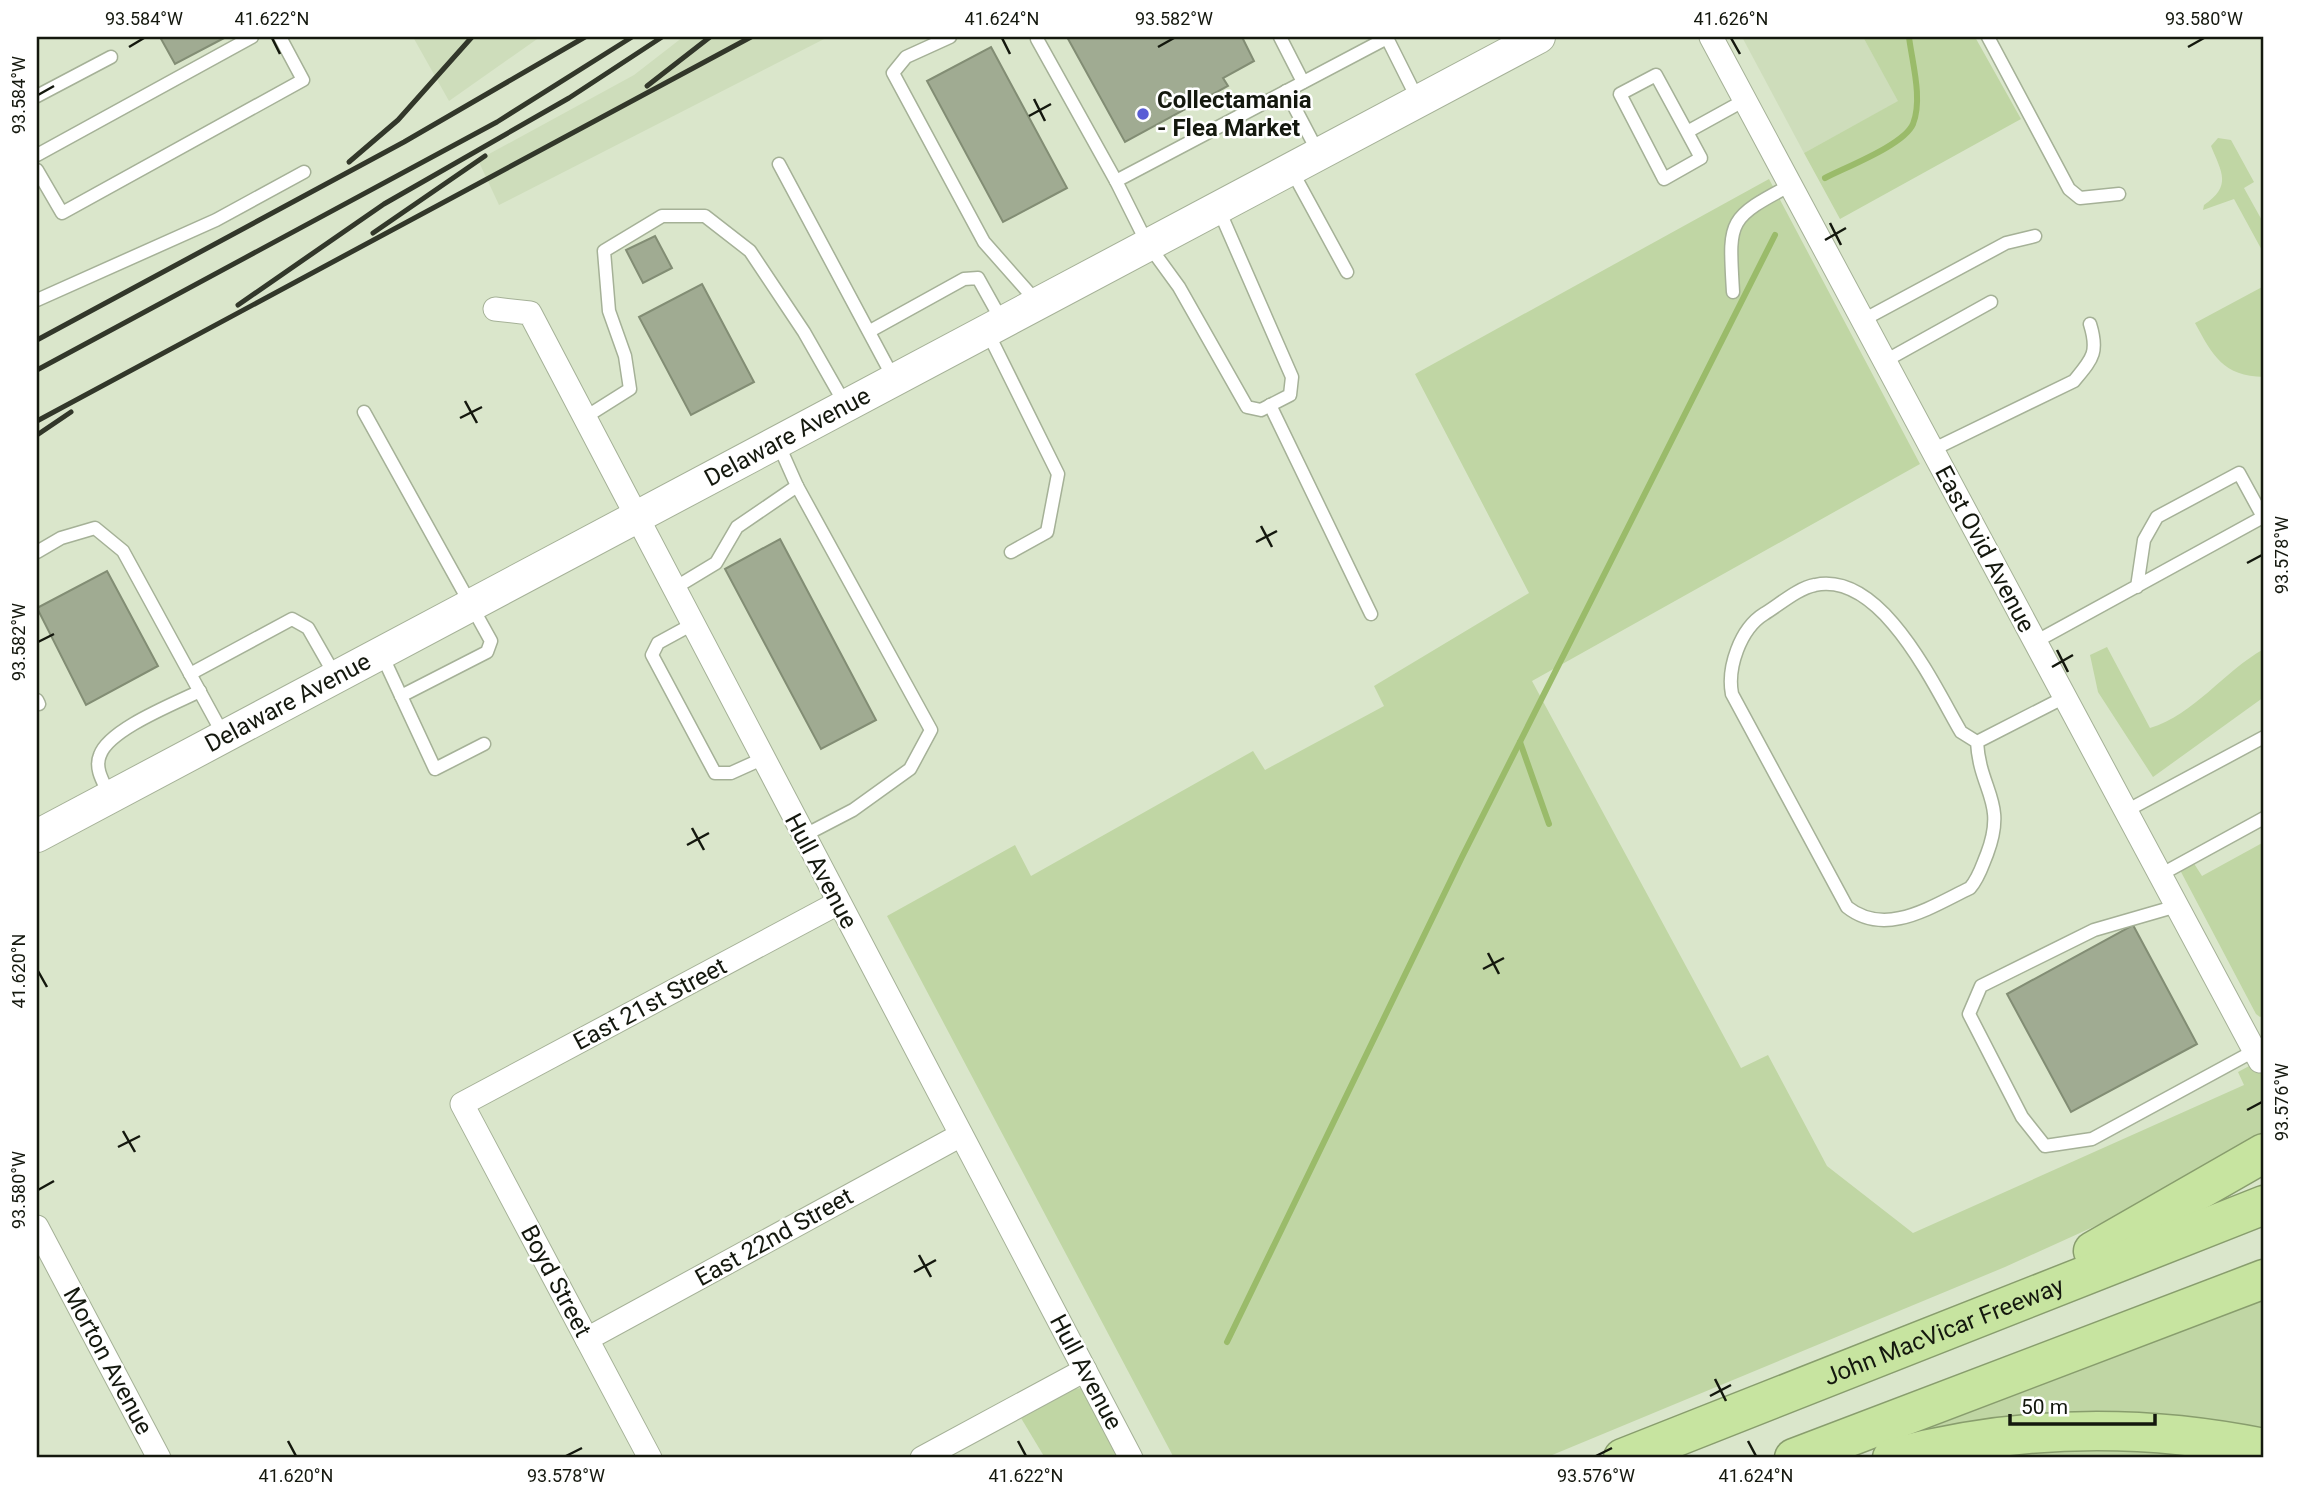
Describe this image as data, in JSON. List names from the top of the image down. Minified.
{"streets":{"highway":["John MacVicar Freeway"],"main road":["Delaware Avenue"],"street":["East Ovid Avenue","Hull Avenue","East 21st Street","East 22nd Street","Boyd Street","Morton Avenue"]},"crossings":[["Delaware Avenue","Hull Avenue"],["Hull Avenue","East 21st Street"],["Hull Avenue","East 22nd Street"],["East 21st Street","Boyd Street"],["East 22nd Street","Boyd Street"]],"places":["Collectamania - Flea Market"],"scale_bar":"50 m","coordinates":["93.584°W","41.622°N","41.624°N","93.582°W","41.626°N","93.580°W","93.578°W","41.620°N","93.576°W"]}
